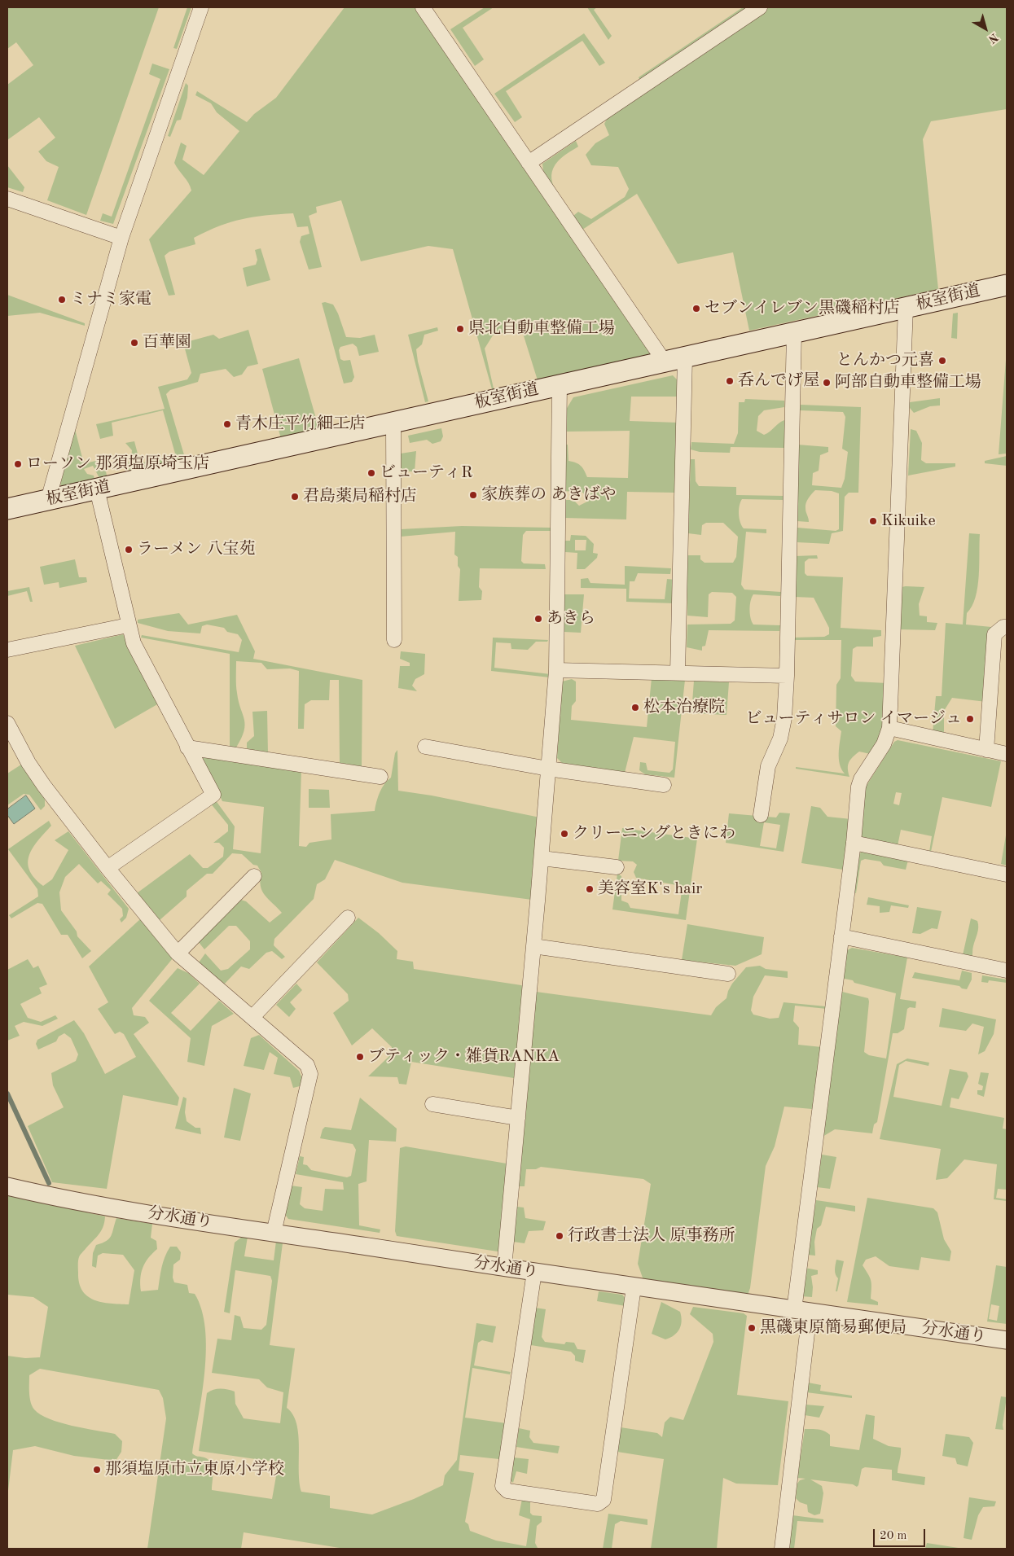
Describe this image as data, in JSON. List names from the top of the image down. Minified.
{"streets":{"main road":["板室街道"],"street":["分水通り"]},"places":["ミナミ家電","セブンイレブン黒磯稲村店","県北自動車整備工場","百華園","とんかつ元喜","呑んでげ屋","阿部自動車整備工場","青木庄平竹細工店","ローソン 那須塩原埼玉店","ビューティR","家族葬の あきばや","君島薬局稲村店","Kikuike","ラーメン 八宝苑","あきら","松本治療院","ビューティサロン イマージュ","クリーニングときにわ","美容室K's hair","ブティック・雑貨RANKA","行政書士法人 原事務所","黒磯東原簡易郵便局","那須塩原市立東原小学校"],"scale_bar":"20 m","north":"bottom right"}
